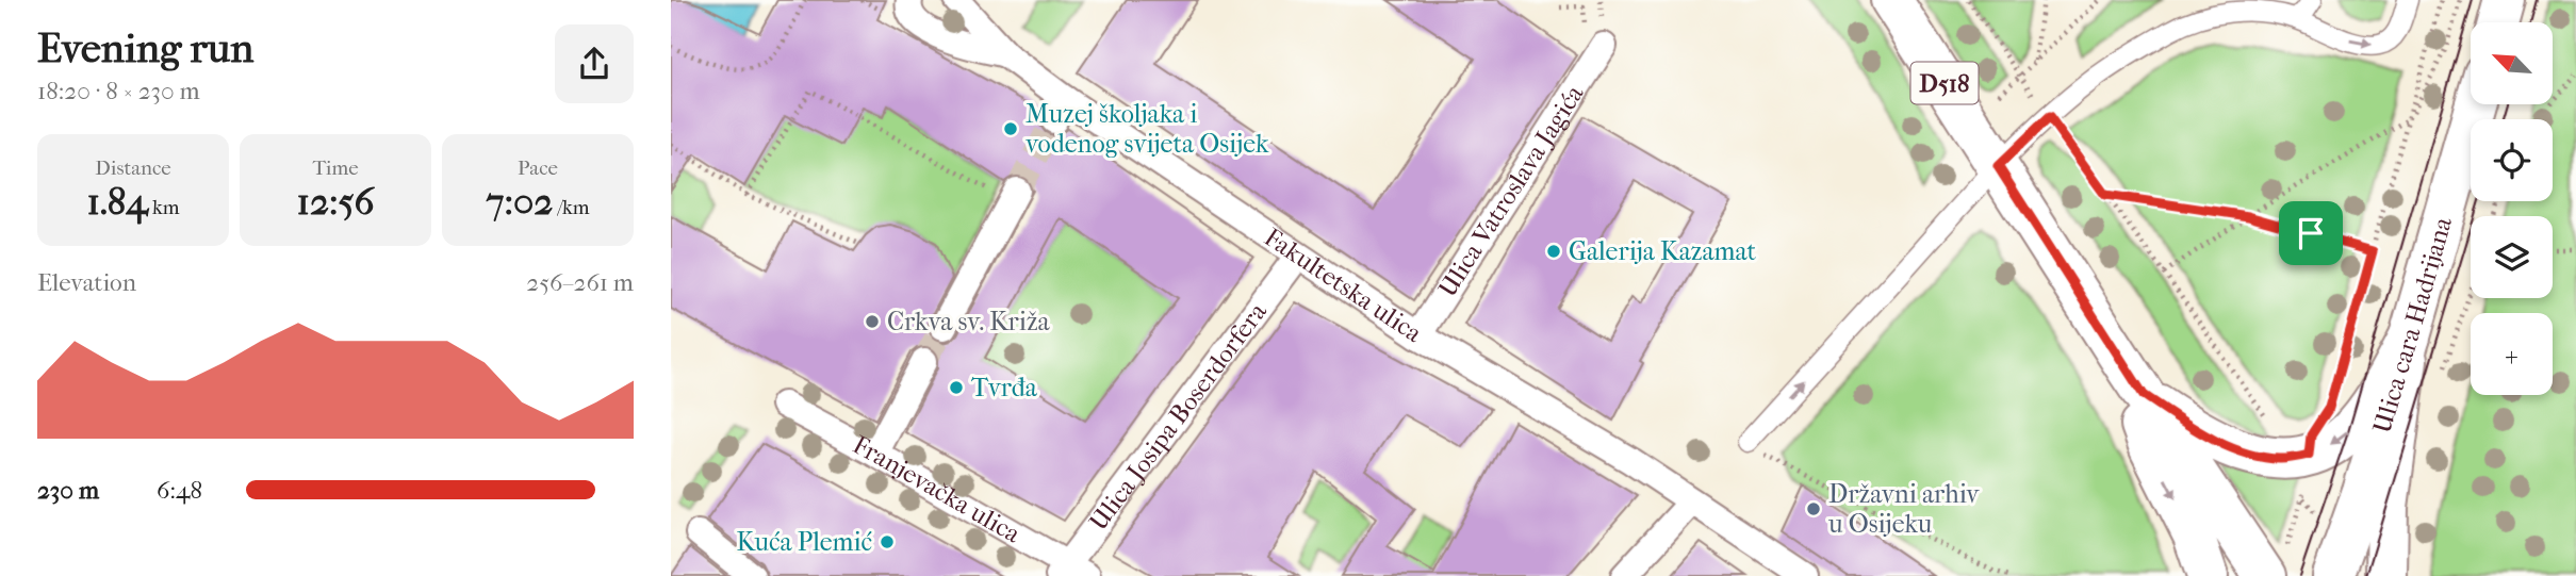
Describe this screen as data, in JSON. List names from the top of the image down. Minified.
{"streets":{"main road":["D518","Ulica cara Hadrijana"],"street":["Ulica Vatroslava Jagića","Fakultetska ulica","Ulica Josipa Boserdorfera","Franjevačka ulica"]},"crossings":[["Ulica Vatroslava Jagića","Fakultetska ulica"],["Fakultetska ulica","Ulica Josipa Boserdorfera"],["Ulica Josipa Boserdorfera","Franjevačka ulica"]],"places":["Muzej školjaka i vodenog svijeta Osijek","Galerija Kazamat","Crkva sv. Križa","Tvrđa","Državni arhiv u Osijeku","Kuća Plemić"],"north":"top left","page":{"heading":["Evening run","18:20 · 8 × 230 m"],"map_buttons":"+","stats":[["Distance","1.84 km"],["Time","12:56"],["Pace","7:02 /km"]],"chart":["Elevation","256–261 m"],"list":[{"name":"230 m","note":"6:48"}]}}
